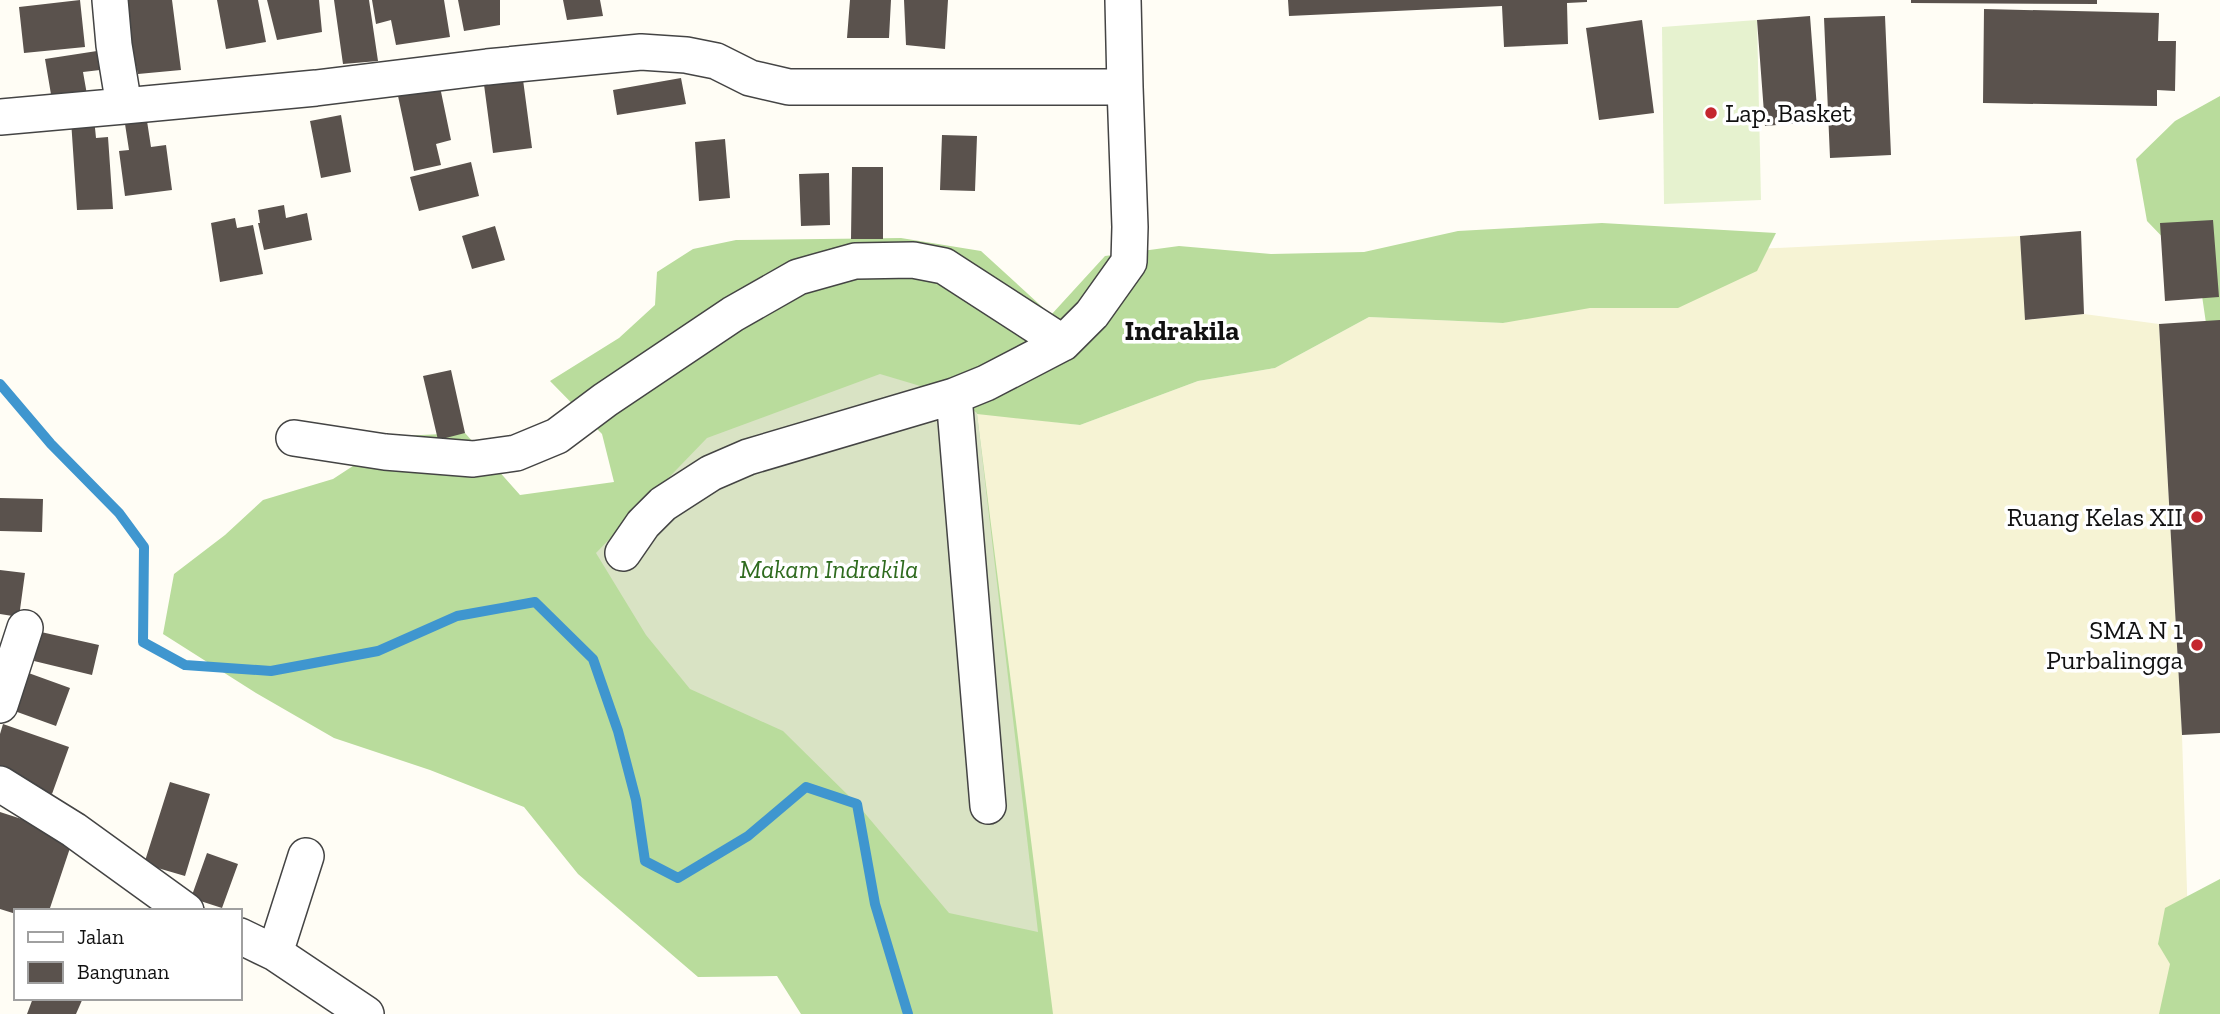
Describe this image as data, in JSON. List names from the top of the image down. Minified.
{"districts":["Indrakila"],"parks":["Makam Indrakila"],"places":["Lap. Basket","Ruang Kelas XII","SMA N 1 Purbalingga"],"legend":["Jalan","Bangunan"]}
